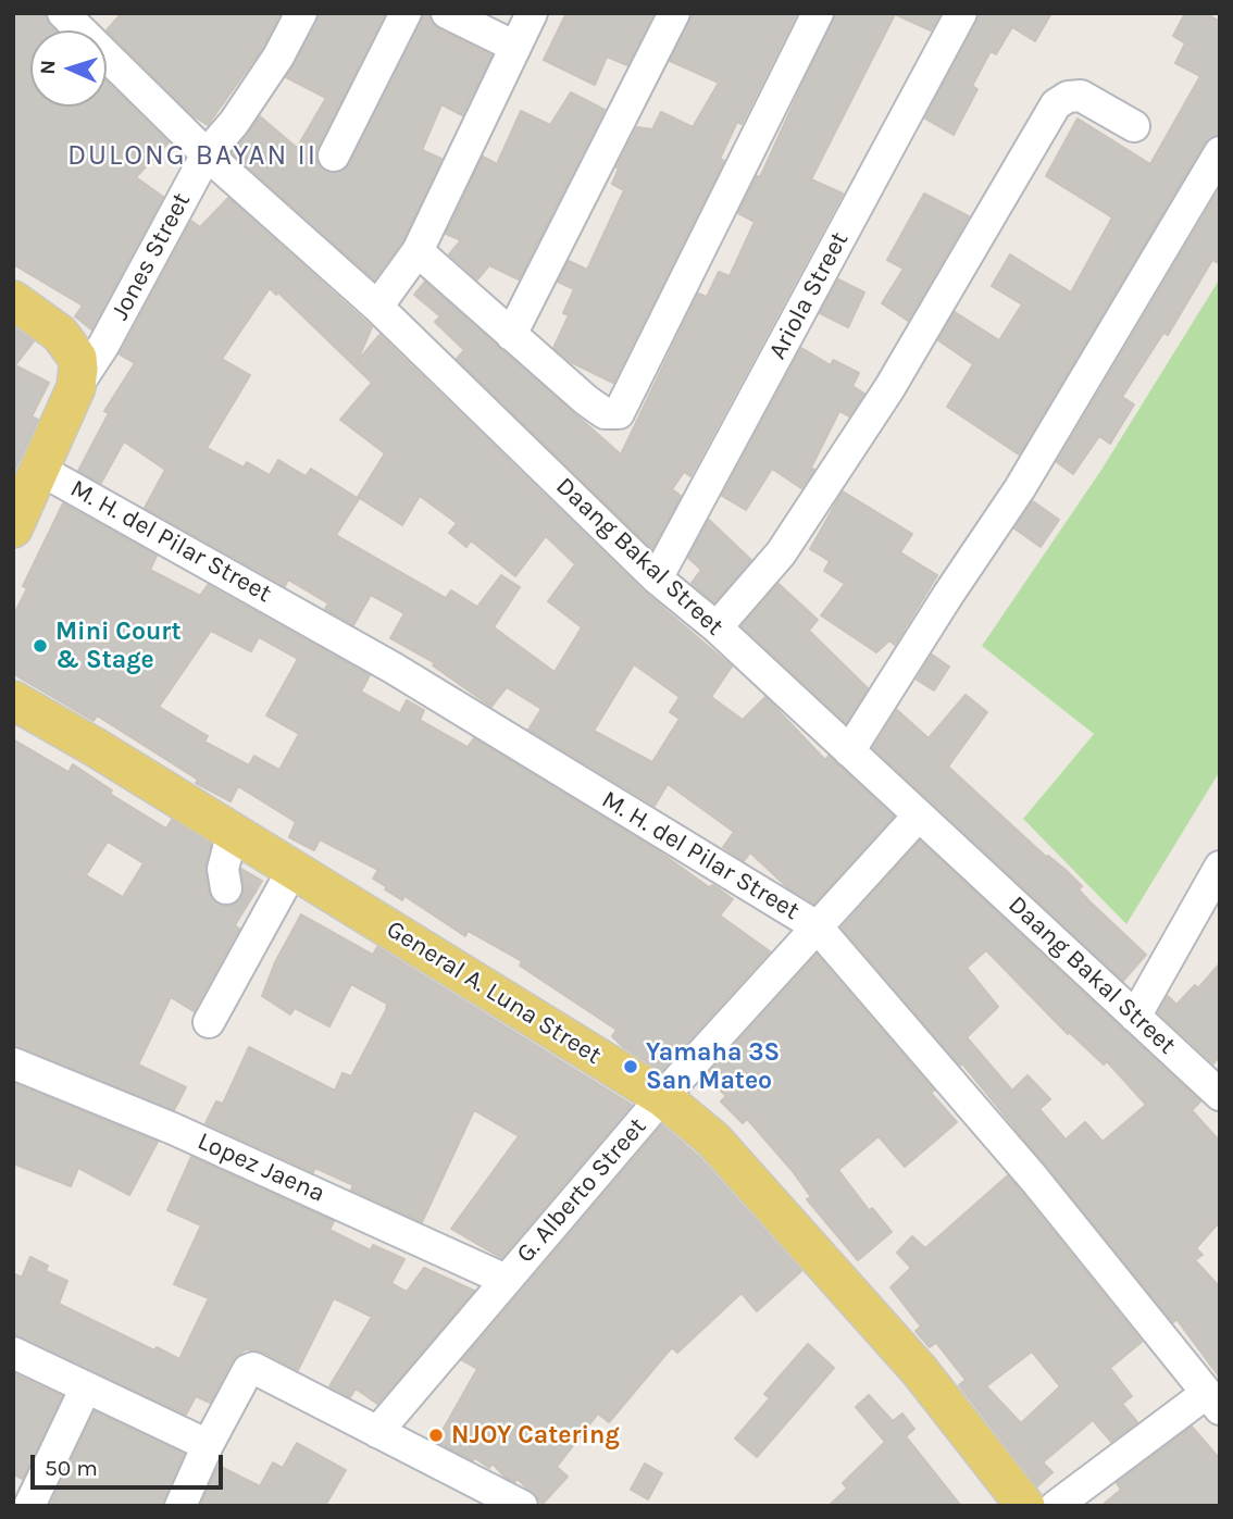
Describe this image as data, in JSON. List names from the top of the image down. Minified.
{"streets":{"main road":["General A. Luna Street"],"street":["Jones Street","Ariola Street","M. H. del Pilar Street","Daang Bakal Street","Lopez Jaena","G. Alberto Street"]},"crossings":[["Jones Street","Daang Bakal Street"],["Ariola Street","Daang Bakal Street"],["M. H. del Pilar Street","G. Alberto Street"],["Daang Bakal Street","G. Alberto Street"],["General A. Luna Street","G. Alberto Street"],["Lopez Jaena","G. Alberto Street"]],"districts":["DULONG BAYAN II"],"places":["Mini Court & Stage","Yamaha 3S San Mateo","NJOY Catering"],"scale_bar":"50 m","north":"left"}
